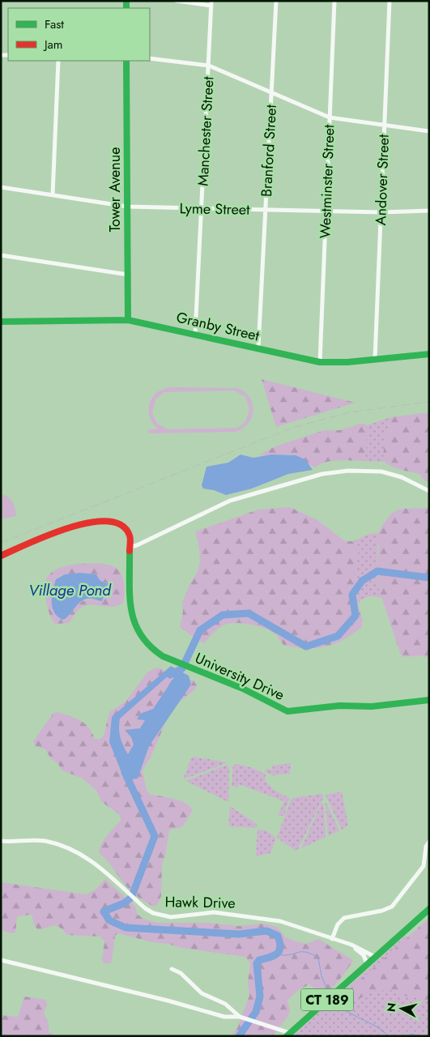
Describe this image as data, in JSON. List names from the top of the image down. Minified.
{"streets":{"main road":["Tower Avenue","Granby Street","University Drive","CT 189"],"street":["Manchester Street","Branford Street","Andover Street","Westminster Street","Lyme Street","Hawk Drive"]},"crossings":[["Manchester Street","Lyme Street"],["Manchester Street","Granby Street"],["Branford Street","Lyme Street"],["Branford Street","Granby Street"],["Andover Street","Lyme Street"],["Andover Street","Granby Street"],["Westminster Street","Lyme Street"],["Westminster Street","Granby Street"],["Tower Avenue","Lyme Street"],["Tower Avenue","Granby Street"],["Hawk Drive","CT 189"]],"water":["Village Pond"],"legend":["Fast","Jam"],"north":"left"}
